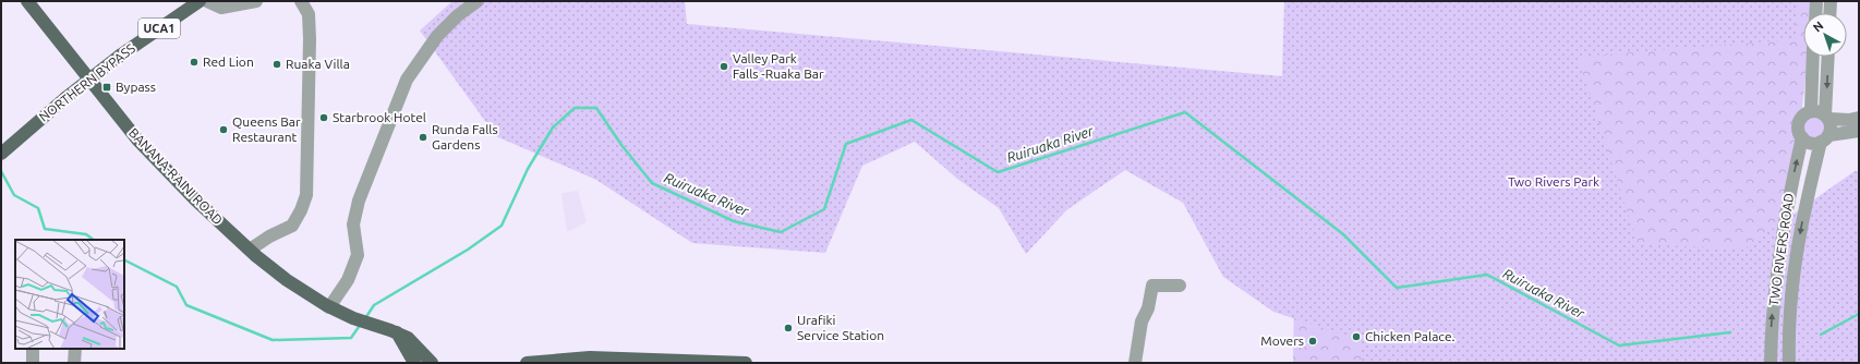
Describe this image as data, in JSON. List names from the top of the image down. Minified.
{"streets":{"main road":["UCA1","NORTHERN BYPASS","BANANA-RAINI ROAD"],"street":["TWO RIVERS ROAD"]},"water":["Ruiruaka River"],"parks":["Two Rivers Park"],"places":{"other":["Red Lion","Ruaka Villa","Valley Park Falls -Ruaka Bar","Starbrook Hotel","Queens Bar Restaurant","Runda Falls Gardens","Urafiki Service Station","Chicken Palace.","Movers"],"transit":["Bypass"]},"north":"top left"}
